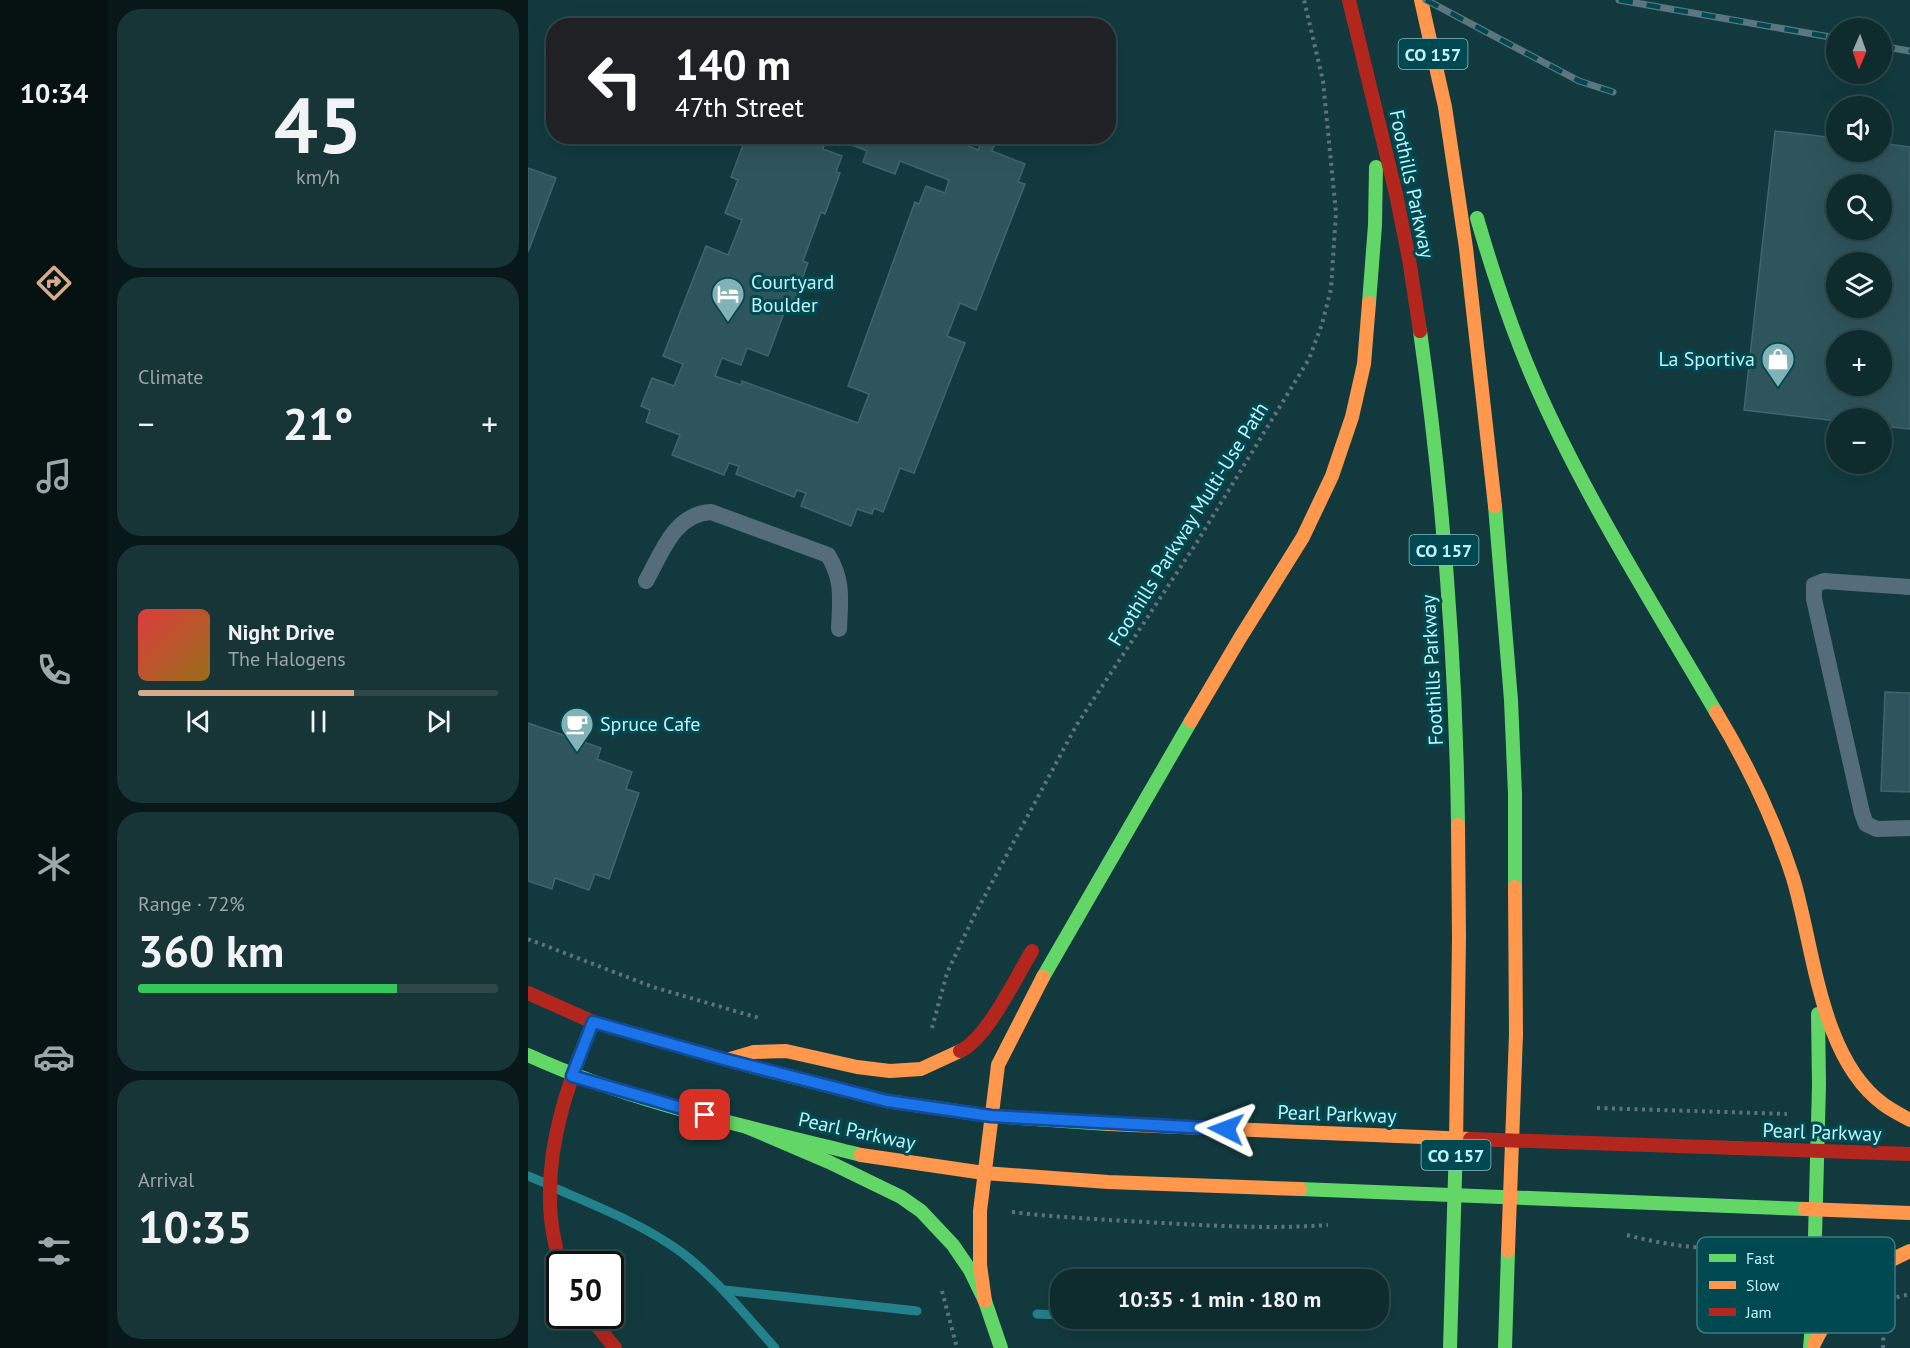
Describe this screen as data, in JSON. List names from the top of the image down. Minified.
{"streets":{"main road":["CO 157","Foothills Parkway","Pearl Parkway"],"path":["Foothills Parkway Multi-Use Path"]},"places":{"hotel":["Courtyard Boulder"],"shop":["La Sportiva"],"cafe":["Spruce Cafe"]},"legend":["Fast","Slow","Jam"],"north":"bottom","page":{"tabs":"10:34","tile":[["45","km/h"],"Climate",["Range · 72%","360 km"],["Arrival","10:35"]],"map_buttons":["+","−"],"turn":["140 m","47th Street"],"heat":["−","21°","+"],"song":["Night Drive","The Halogens"],"limit":"50","trip":"10:35 · 1 min · 180 m"}}
